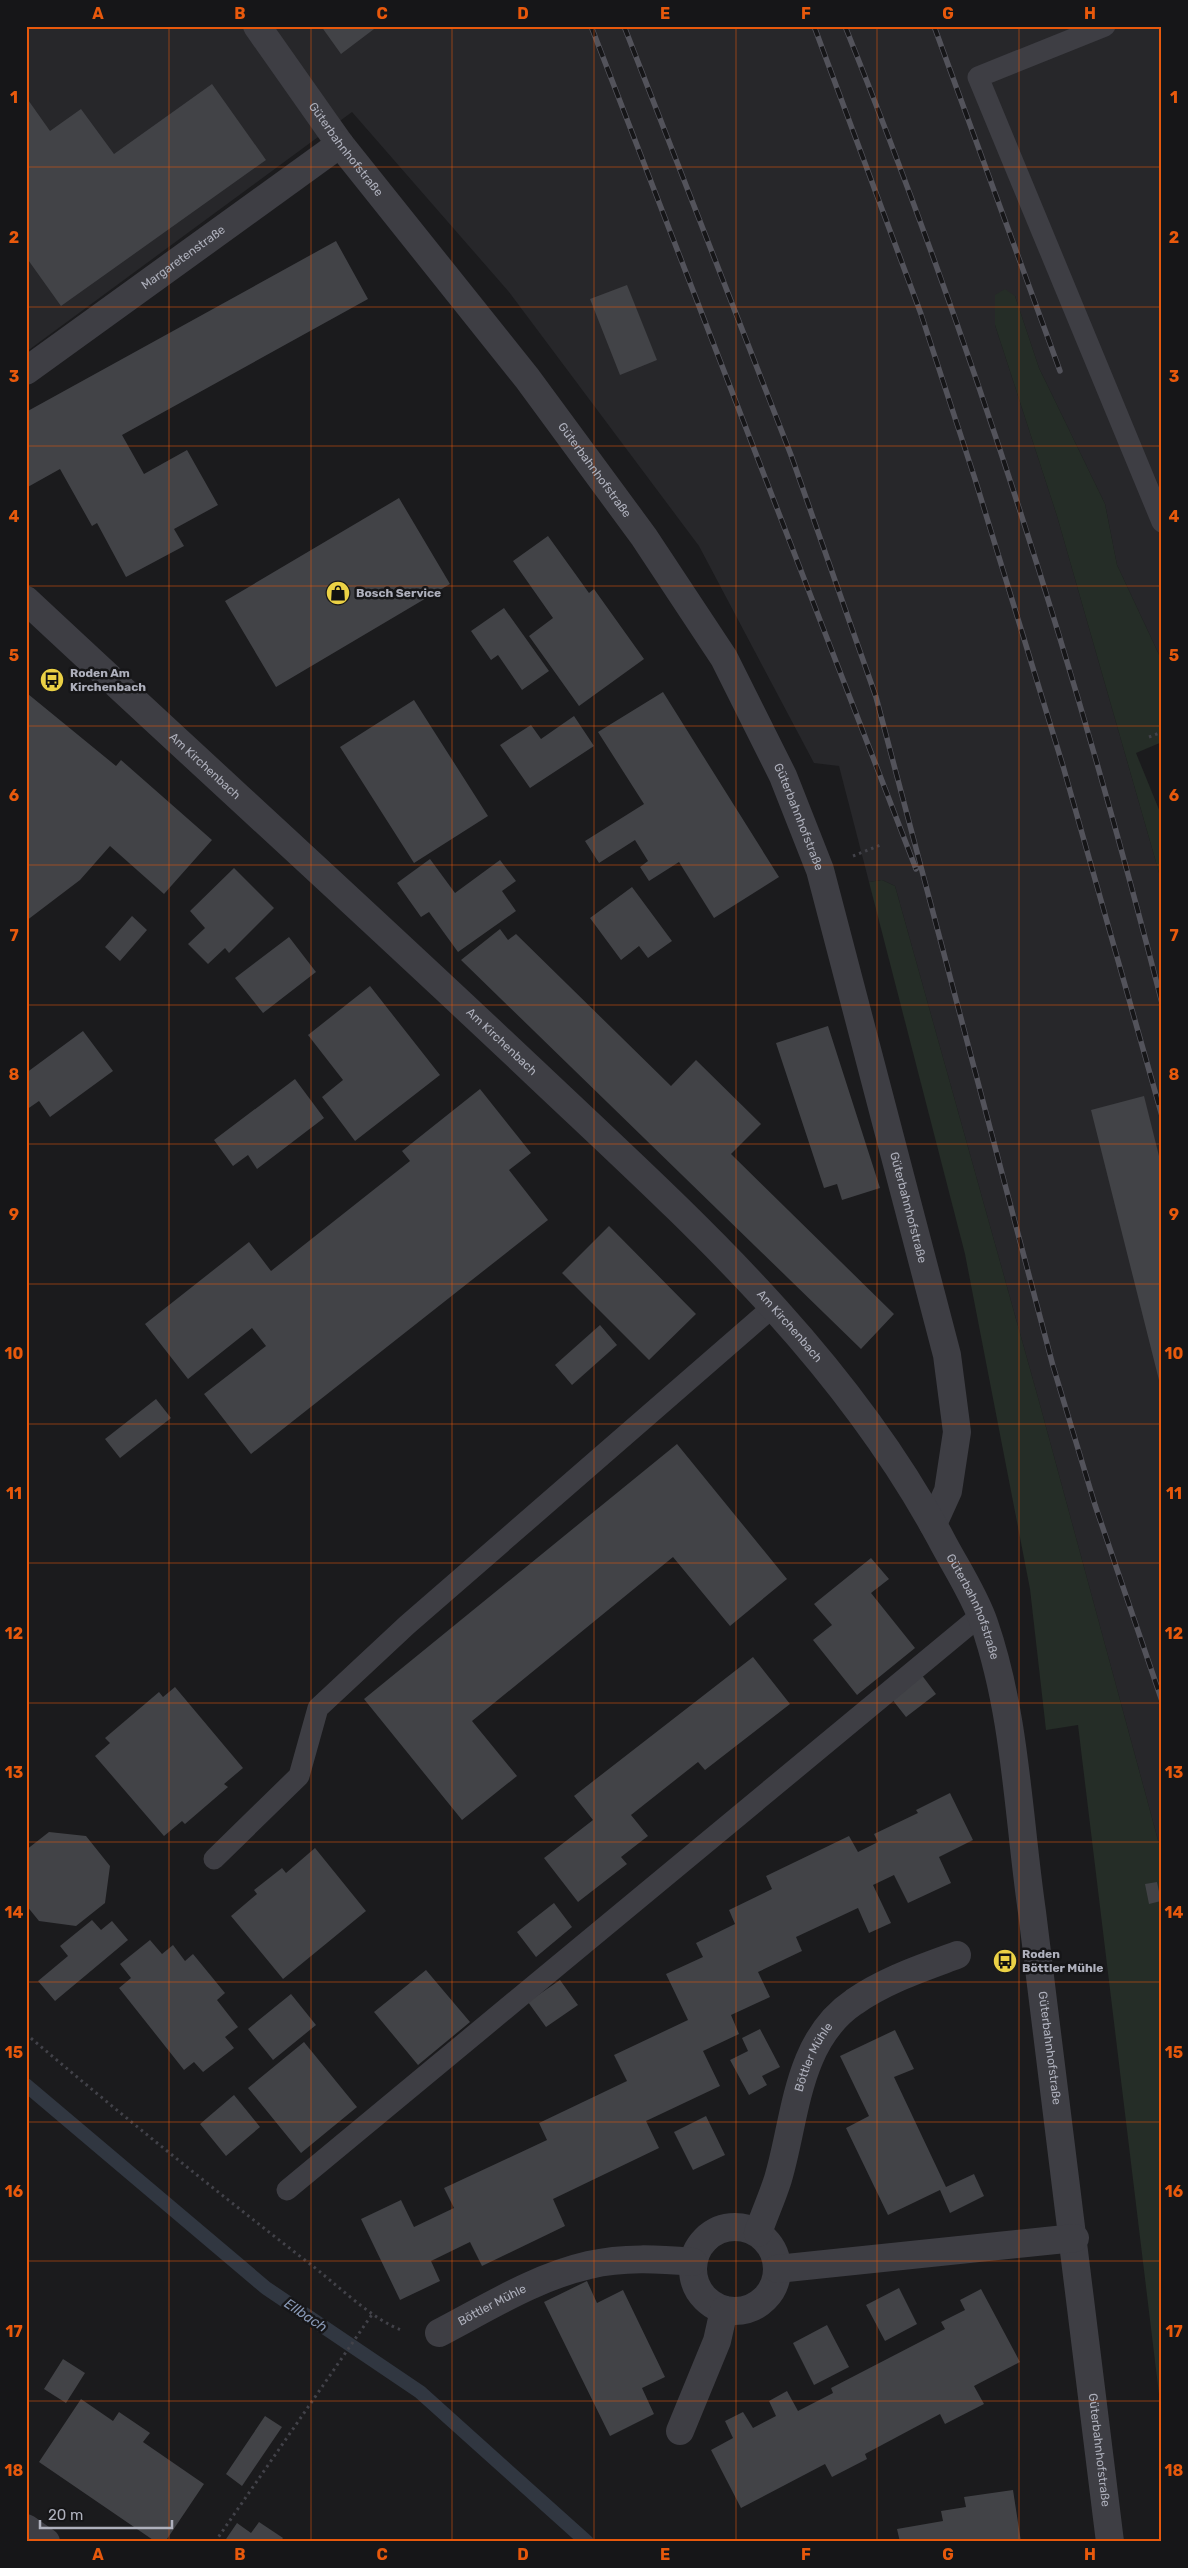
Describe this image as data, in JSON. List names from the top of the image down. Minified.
{"streets":{"street":["Güterbahnhofstraße","Margaretenstraße","Am Kirchenbach","Böttler Mühle"]},"crossings":[["Güterbahnhofstraße","Margaretenstraße"],["Güterbahnhofstraße","Am Kirchenbach"]],"water":["Ellbach"],"places":{"shop":["Bosch Service"],"bus stop":["Roden Am Kirchenbach","Roden Böttler Mühle"]},"scale_bar":"20 m","grid":{"columns":["A","B","C","D","E","F","G","H"],"rows":["1","2","3","4","5","6","7","8","9","10","11","12","13","14","15","16","17","18"]}}
